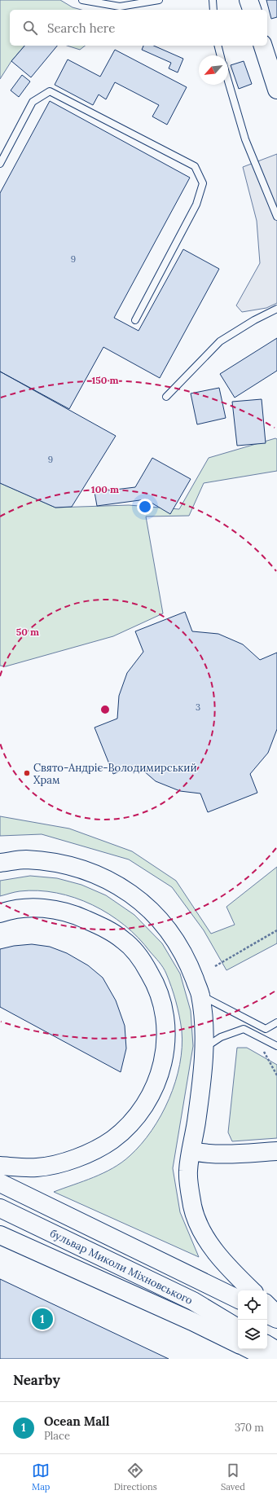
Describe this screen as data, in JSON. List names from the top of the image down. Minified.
{"streets":{"main road":["бульвар Миколи Міхновського"]},"places":["Свято-Андріє-Володимирський Храм"],"house_numbers":["9","9","3"],"north":"bottom left","page":{"search":"Search here","pins":"1","heading":"Nearby","list":[{"mark":"1","name":"Ocean Mall","note":"Place","value":"370 m"}],"nav":["Map","Directions","Saved"]},"rings":["150 m","100 m","50 m"]}
